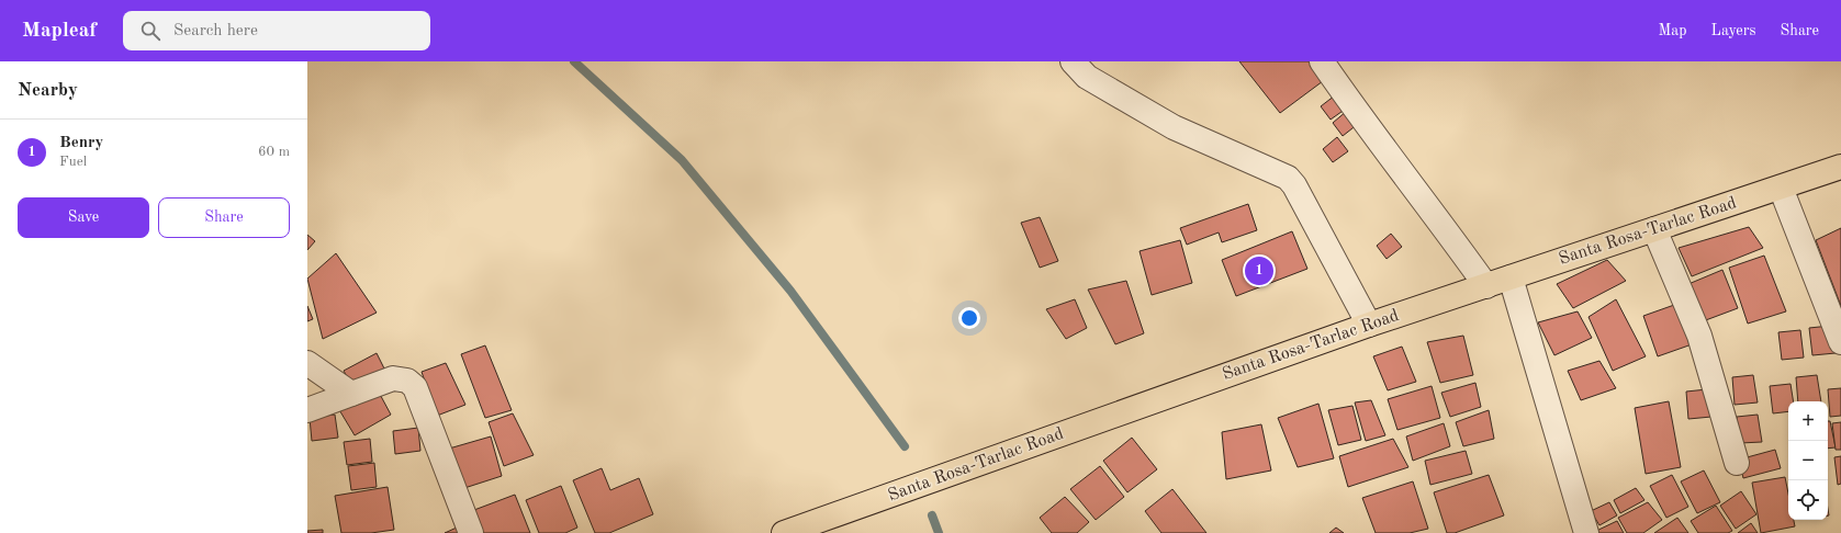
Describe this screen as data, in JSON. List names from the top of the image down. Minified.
{"streets":{"highway":["Santa Rosa-Tarlac Road"]},"page":{"header":"Mapleaf","search":"Search here","nav":["Map","Layers","Share"],"heading":"Nearby","list":[{"mark":"1","name":"Benry","note":"Fuel","value":"60 m"}],"buttons":["Save","Share"],"pins":"1","map_buttons":["+","−"]}}
